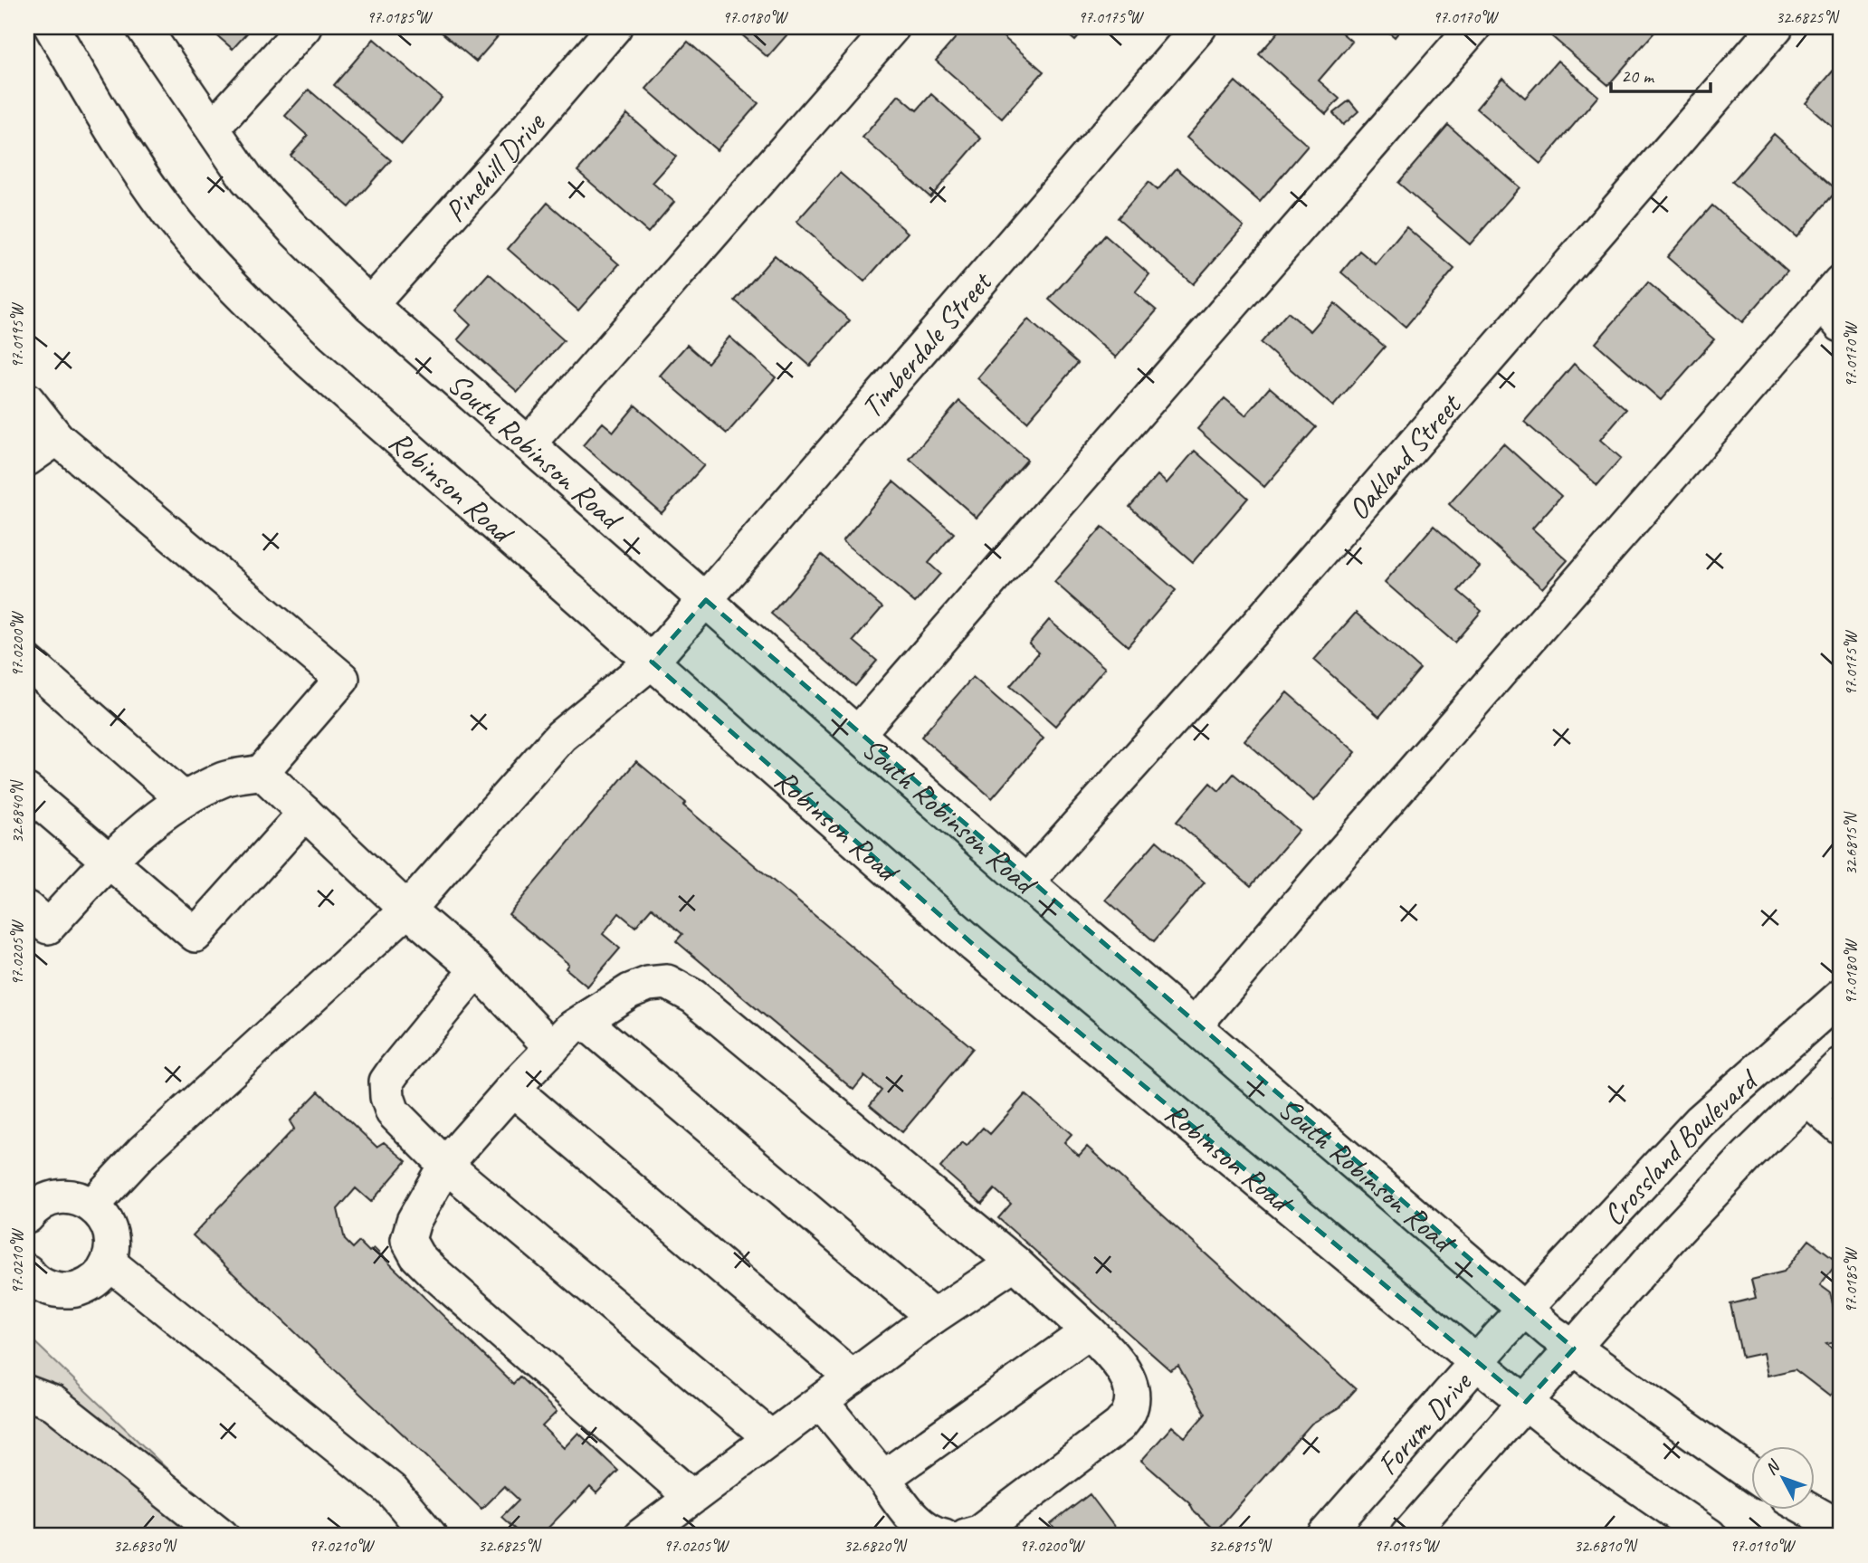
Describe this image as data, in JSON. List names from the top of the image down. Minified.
{"streets":{"street":["Pinehill Drive","Timberdale Street","South Robinson Road","Oakland Street","Robinson Road","Crossland Boulevard","Forum Drive"]},"crossings":[["Pinehill Drive","South Robinson Road"],["Timberdale Street","South Robinson Road"],["Timberdale Street","Robinson Road"],["South Robinson Road","Oakland Street"],["South Robinson Road","Crossland Boulevard"],["South Robinson Road","Forum Drive"],["Robinson Road","Forum Drive"],["Crossland Boulevard","Forum Drive"]],"scale_bar":"20 m","north":"top left","coordinates":["97.0185°W","97.0180°W","97.0175°W","97.0170°W","32.6825°N","97.0195°W","97.0200°W","32.6840°N","32.6815°N","97.0205°W","97.0210°W","32.6830°N","32.6820°N","32.6810°N","97.0190°W"]}
